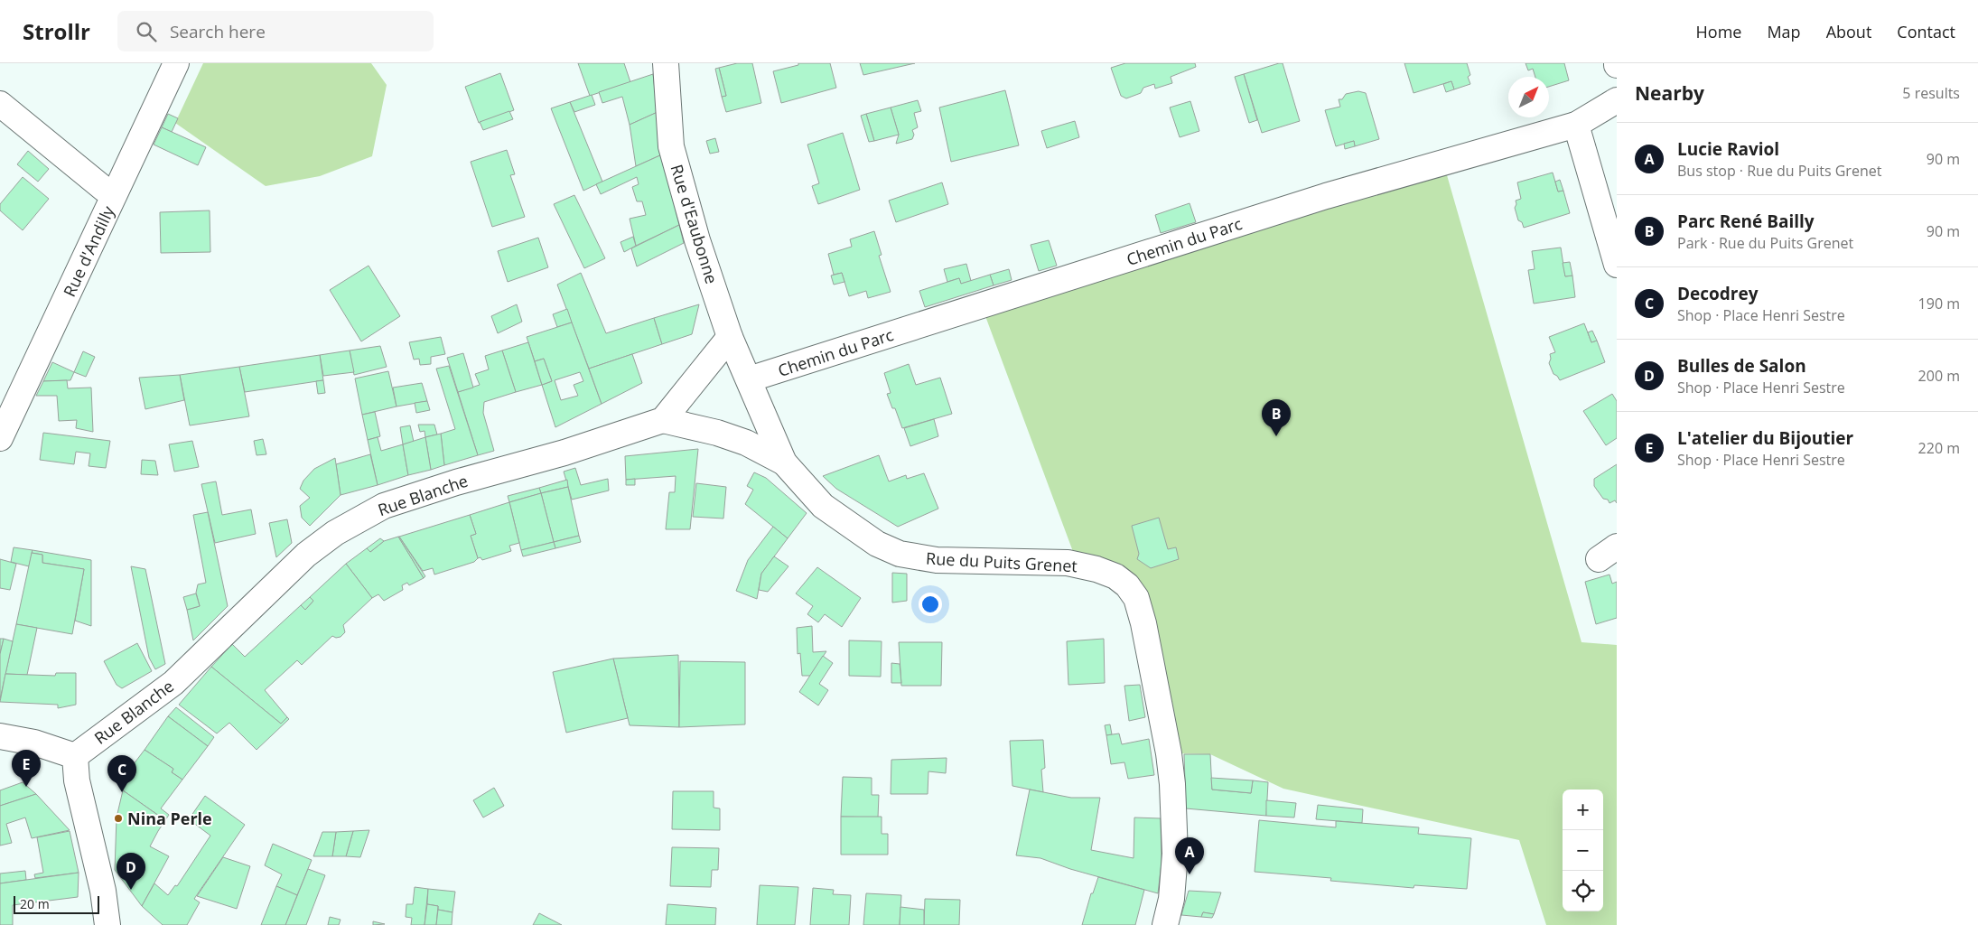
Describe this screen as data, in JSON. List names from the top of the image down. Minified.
{"streets":{"street":["Rue d'Eaubonne","Chemin du Parc","Rue d'Andilly","Rue Blanche","Rue du Puits Grenet"]},"crossings":[["Rue d'Eaubonne","Chemin du Parc"],["Rue d'Eaubonne","Rue du Puits Grenet"],["Chemin du Parc","Rue du Puits Grenet"]],"places":["Nina Perle"],"scale_bar":"20 m","north":"top right","page":{"header":"Strollr","search":"Search here","nav":["Home","Map","About","Contact"],"heading":["Nearby","5 results"],"list":[{"mark":"A","name":"Lucie Raviol","note":"Bus stop · Rue du Puits Grenet","value":"90 m"},{"mark":"B","name":"Parc René Bailly","note":"Park · Rue du Puits Grenet","value":"90 m"},{"mark":"C","name":"Decodrey","note":"Shop · Place Henri Sestre","value":"190 m"},{"mark":"D","name":"Bulles de Salon","note":"Shop · Place Henri Sestre","value":"200 m"},{"mark":"E","name":"L'atelier du Bijoutier","note":"Shop · Place Henri Sestre","value":"220 m"}],"pins":["B","E","C","A","D"],"map_buttons":["+","−"],"scale":"20 m"}}
